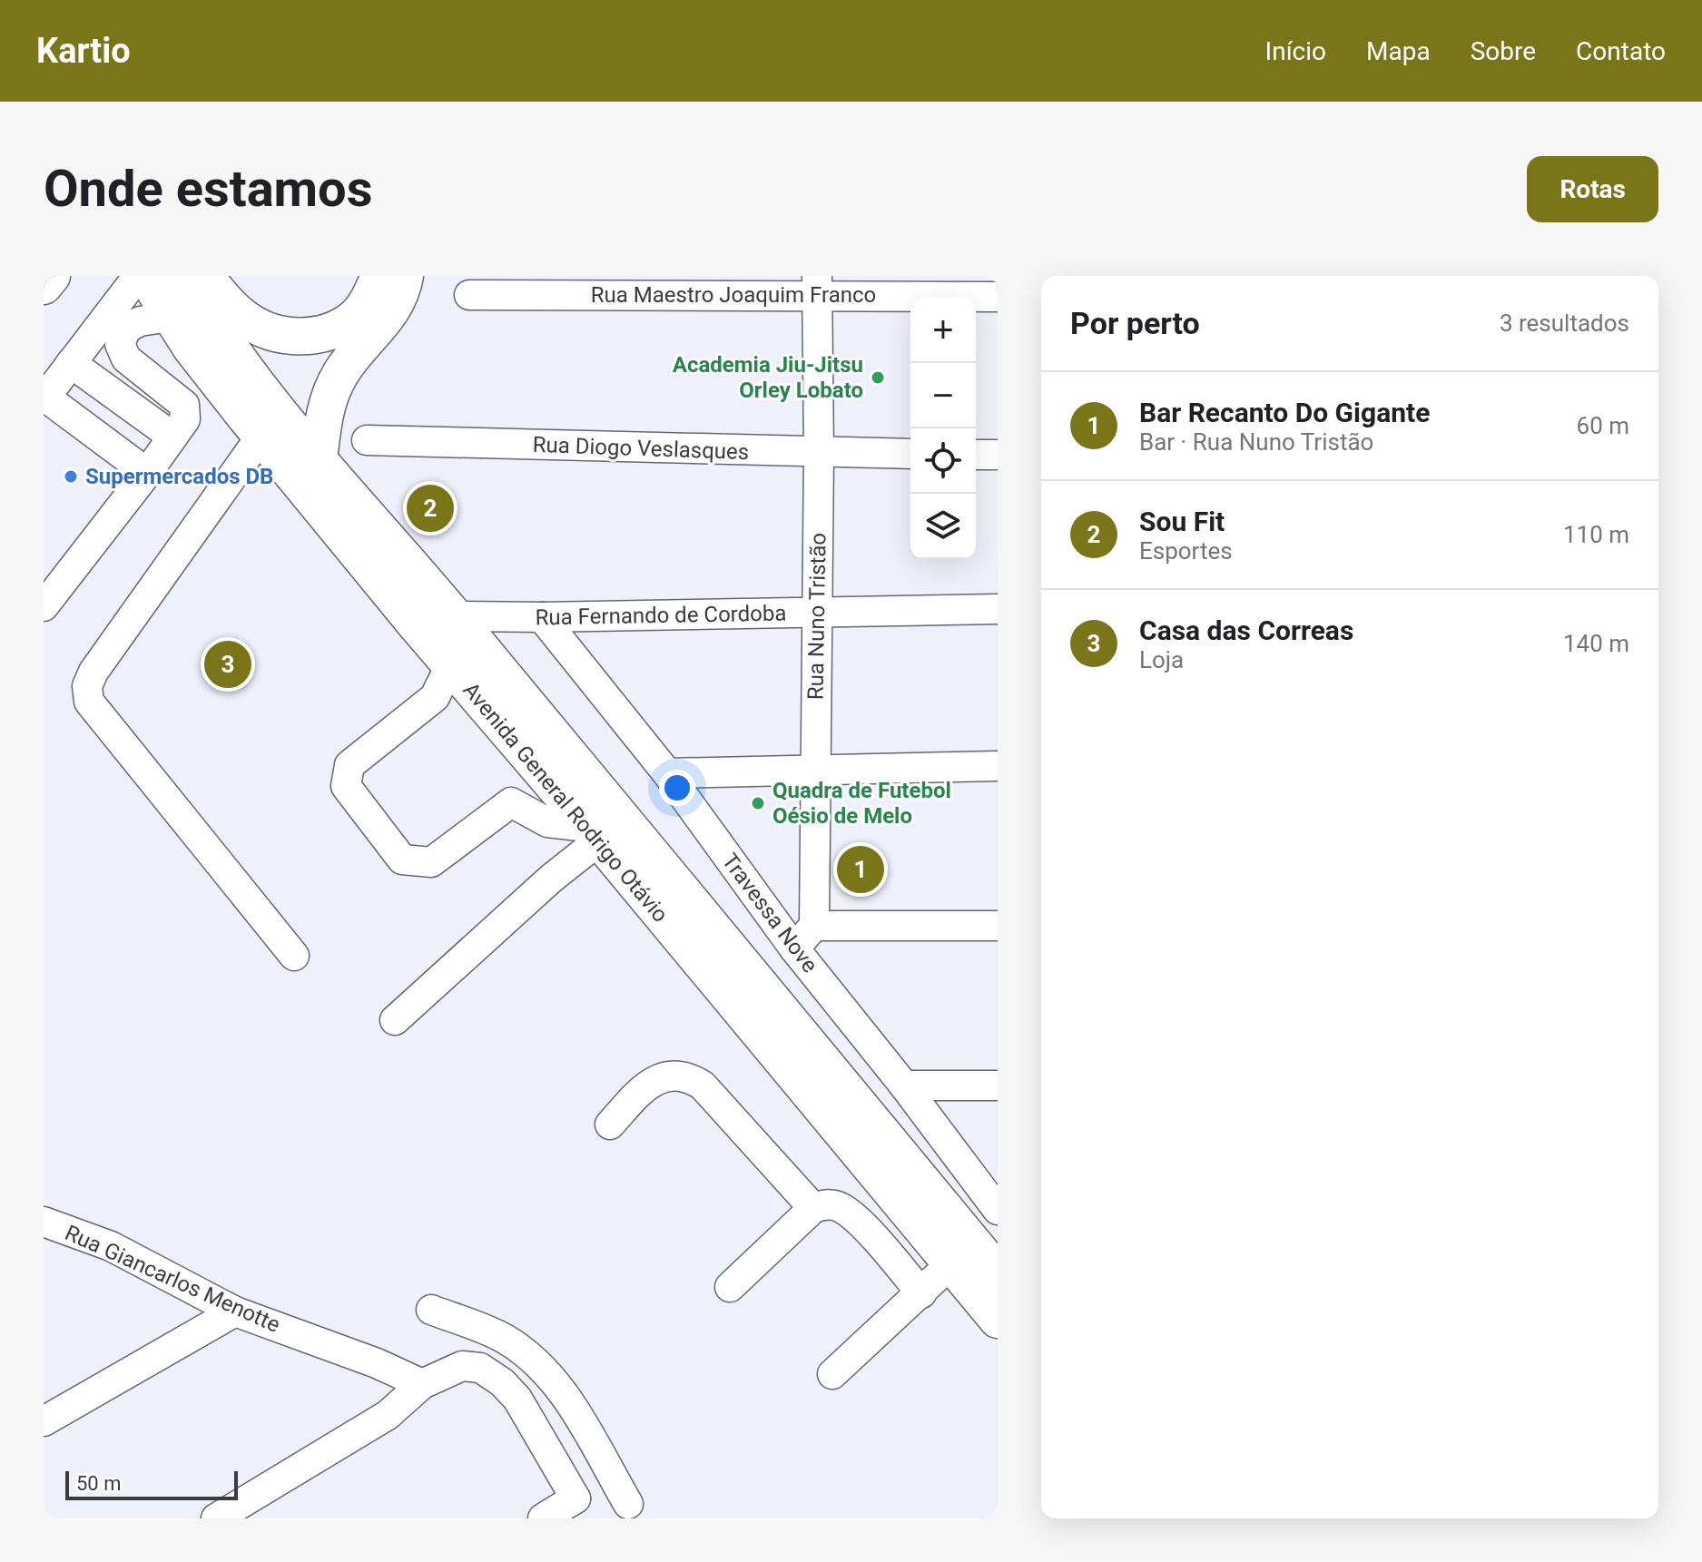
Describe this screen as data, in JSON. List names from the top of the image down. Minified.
{"streets":{"main road":["Avenida General Rodrigo Otávio"],"street":["Rua Maestro Joaquim Franco","Rua Diogo Veslasques","Rua Fernando de Cordoba","Rua Nuno Tristão","Travessa Nove","Rua Giancarlos Menotte"]},"crossings":[["Rua Maestro Joaquim Franco","Rua Nuno Tristão"],["Rua Diogo Veslasques","Rua Nuno Tristão"],["Rua Fernando de Cordoba","Rua Nuno Tristão"],["Rua Fernando de Cordoba","Avenida General Rodrigo Otávio"],["Rua Fernando de Cordoba","Travessa Nove"]],"places":["Academia Jiu-Jitsu Orley Lobato","Supermercados DB","Quadra de Futebol Oésio de Melo"],"scale_bar":"50 m","page":{"header":"Kartio","nav":["Início","Mapa","Sobre","Contato"],"buttons":"Rotas","title":"Onde estamos","heading":["Por perto","3 resultados"],"map_buttons":["+","−"],"list":[{"mark":"1","name":"Bar Recanto Do Gigante","note":"Bar · Rua Nuno Tristão","value":"60 m"},{"mark":"2","name":"Sou Fit","note":"Esportes","value":"110 m"},{"mark":"3","name":"Casa das Correas","note":"Loja","value":"140 m"}],"pins":["2","3","1"],"scale":"50 m"}}
